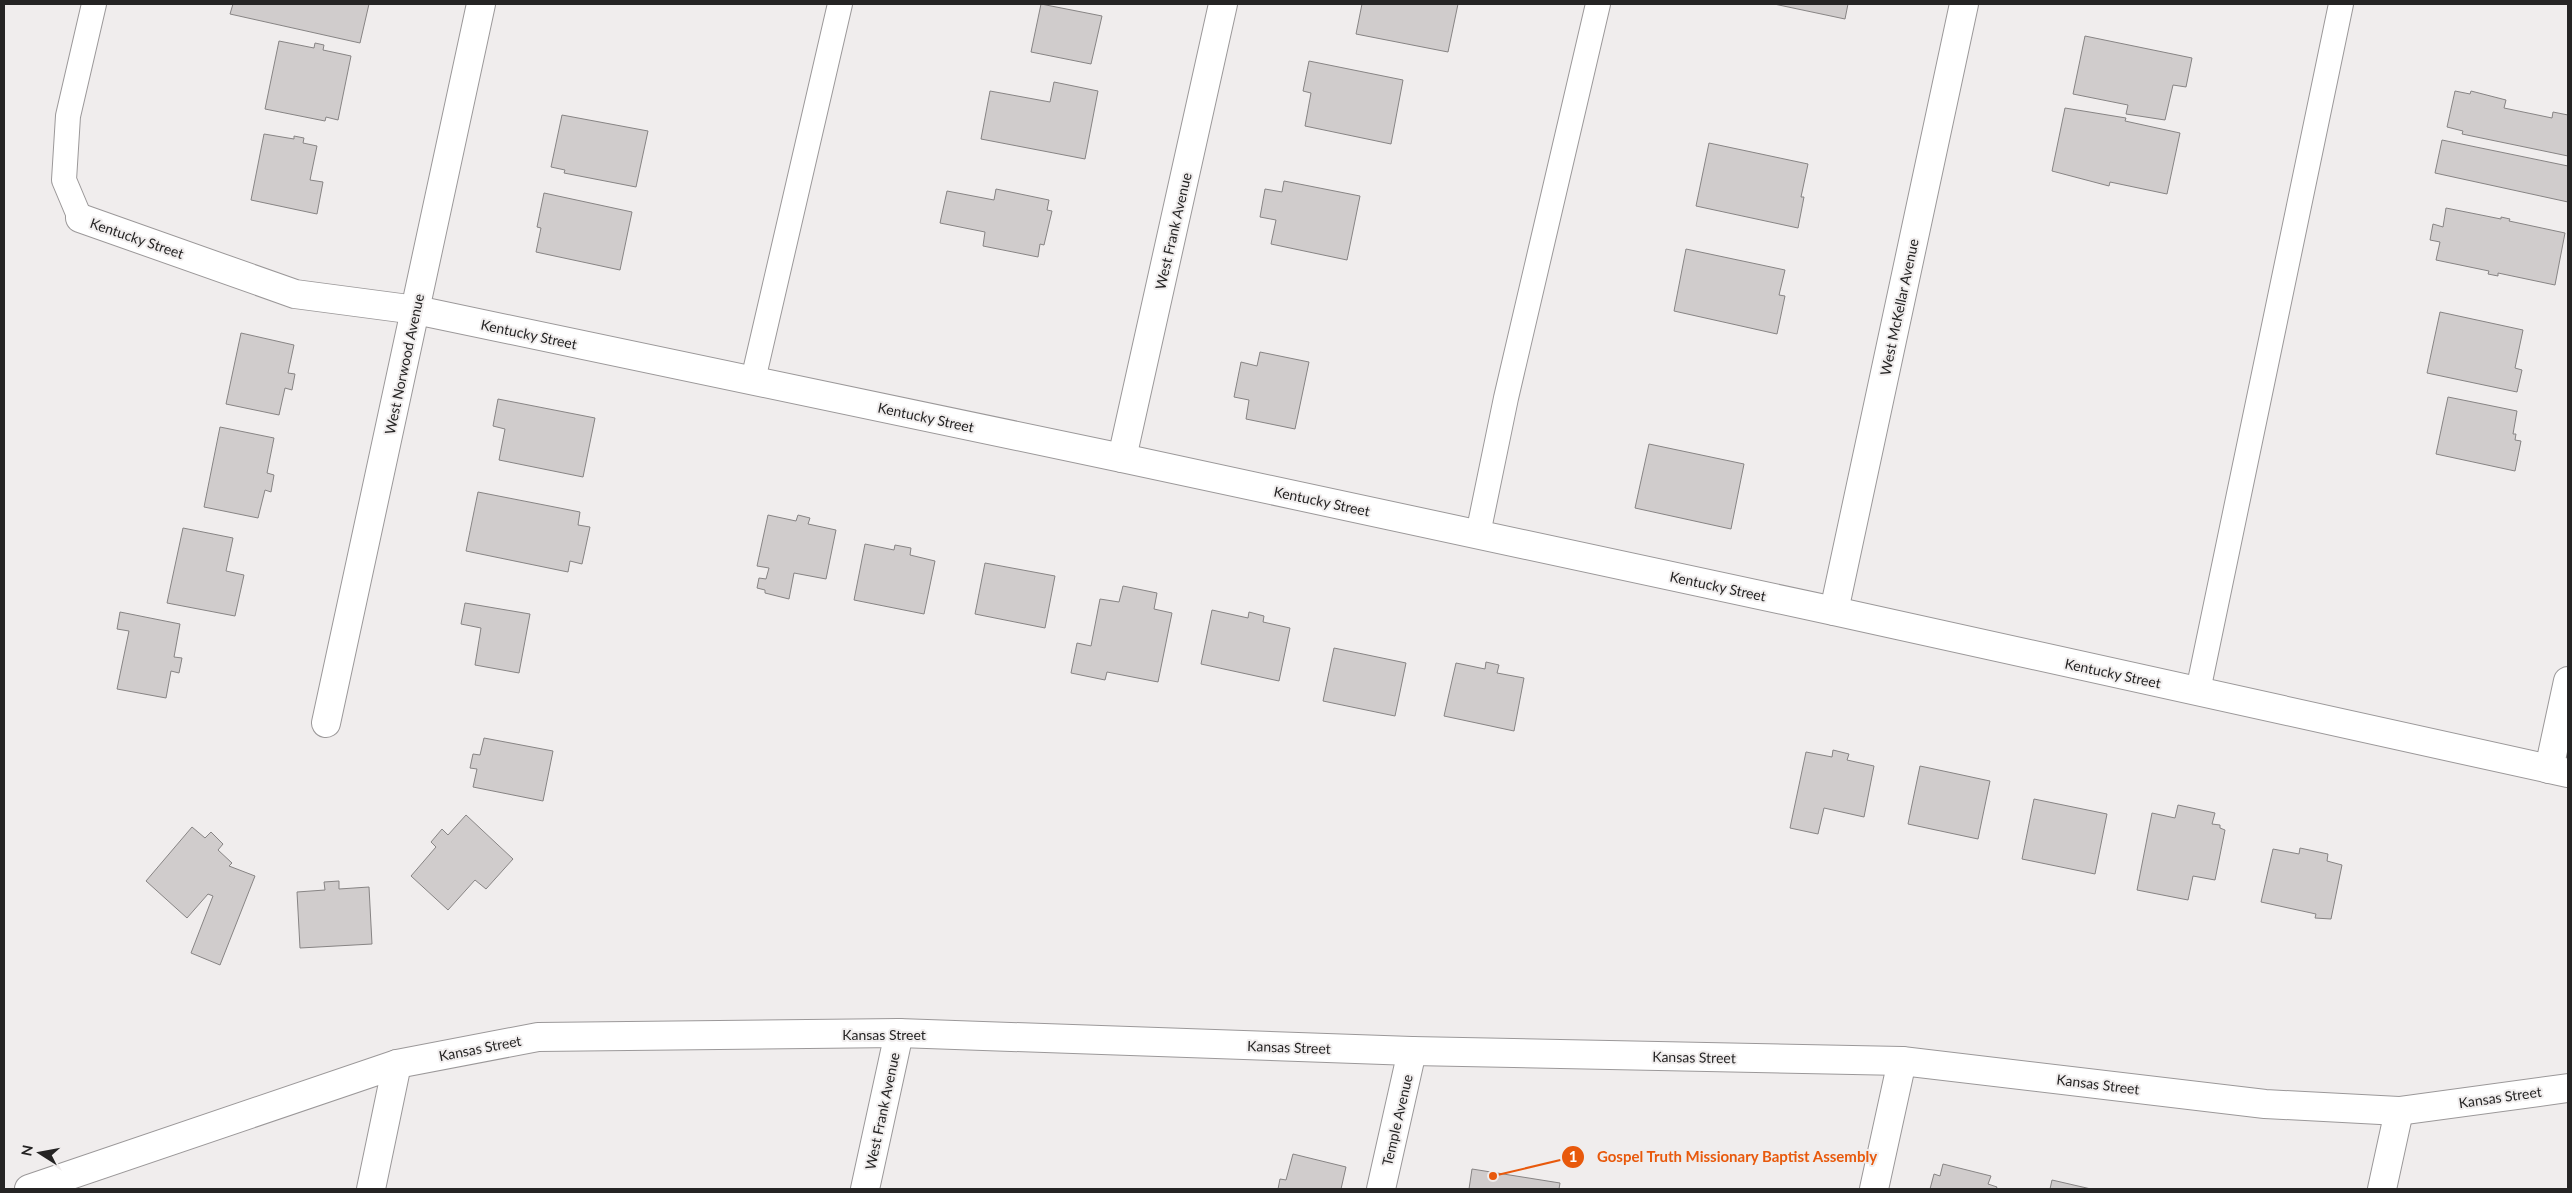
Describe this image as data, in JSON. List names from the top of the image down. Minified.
{"streets":{"street":["West Frank Avenue","Kentucky Street","West McKellar Avenue","West Norwood Avenue","Kansas Street","Temple Avenue"]},"crossings":[["West Frank Avenue","Kentucky Street"],["West Frank Avenue","Kansas Street"],["Kentucky Street","West McKellar Avenue"],["Kentucky Street","West Norwood Avenue"],["Kansas Street","Temple Avenue"]],"places":["Gospel Truth Missionary Baptist Assembly"],"north":"left"}
